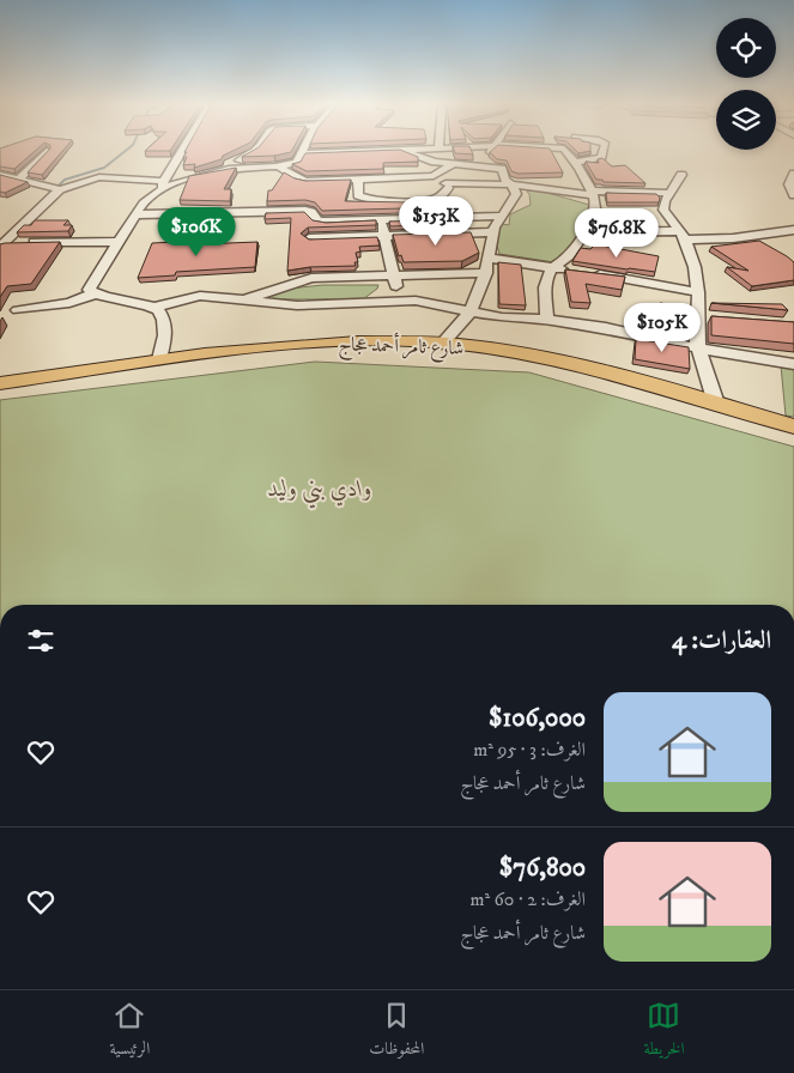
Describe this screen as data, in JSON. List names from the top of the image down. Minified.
{"streets":{"main road":["شارع ثامر أحمد عجاج"]},"parks":["وادي بني وليد"],"page":{"price":["$153K","$106K","$76.8K","$105K"],"heading":"العقارات: 4","list":[{"name":"$106,000","note":"الغرف: 3 · 95 m² · شارع ثامر أحمد عجاج"},{"name":"$76,800","note":"الغرف: 2 · 60 m² · شارع ثامر أحمد عجاج"}],"tabs":["الخريطة","المحفوظات","الرئيسية"]}}
